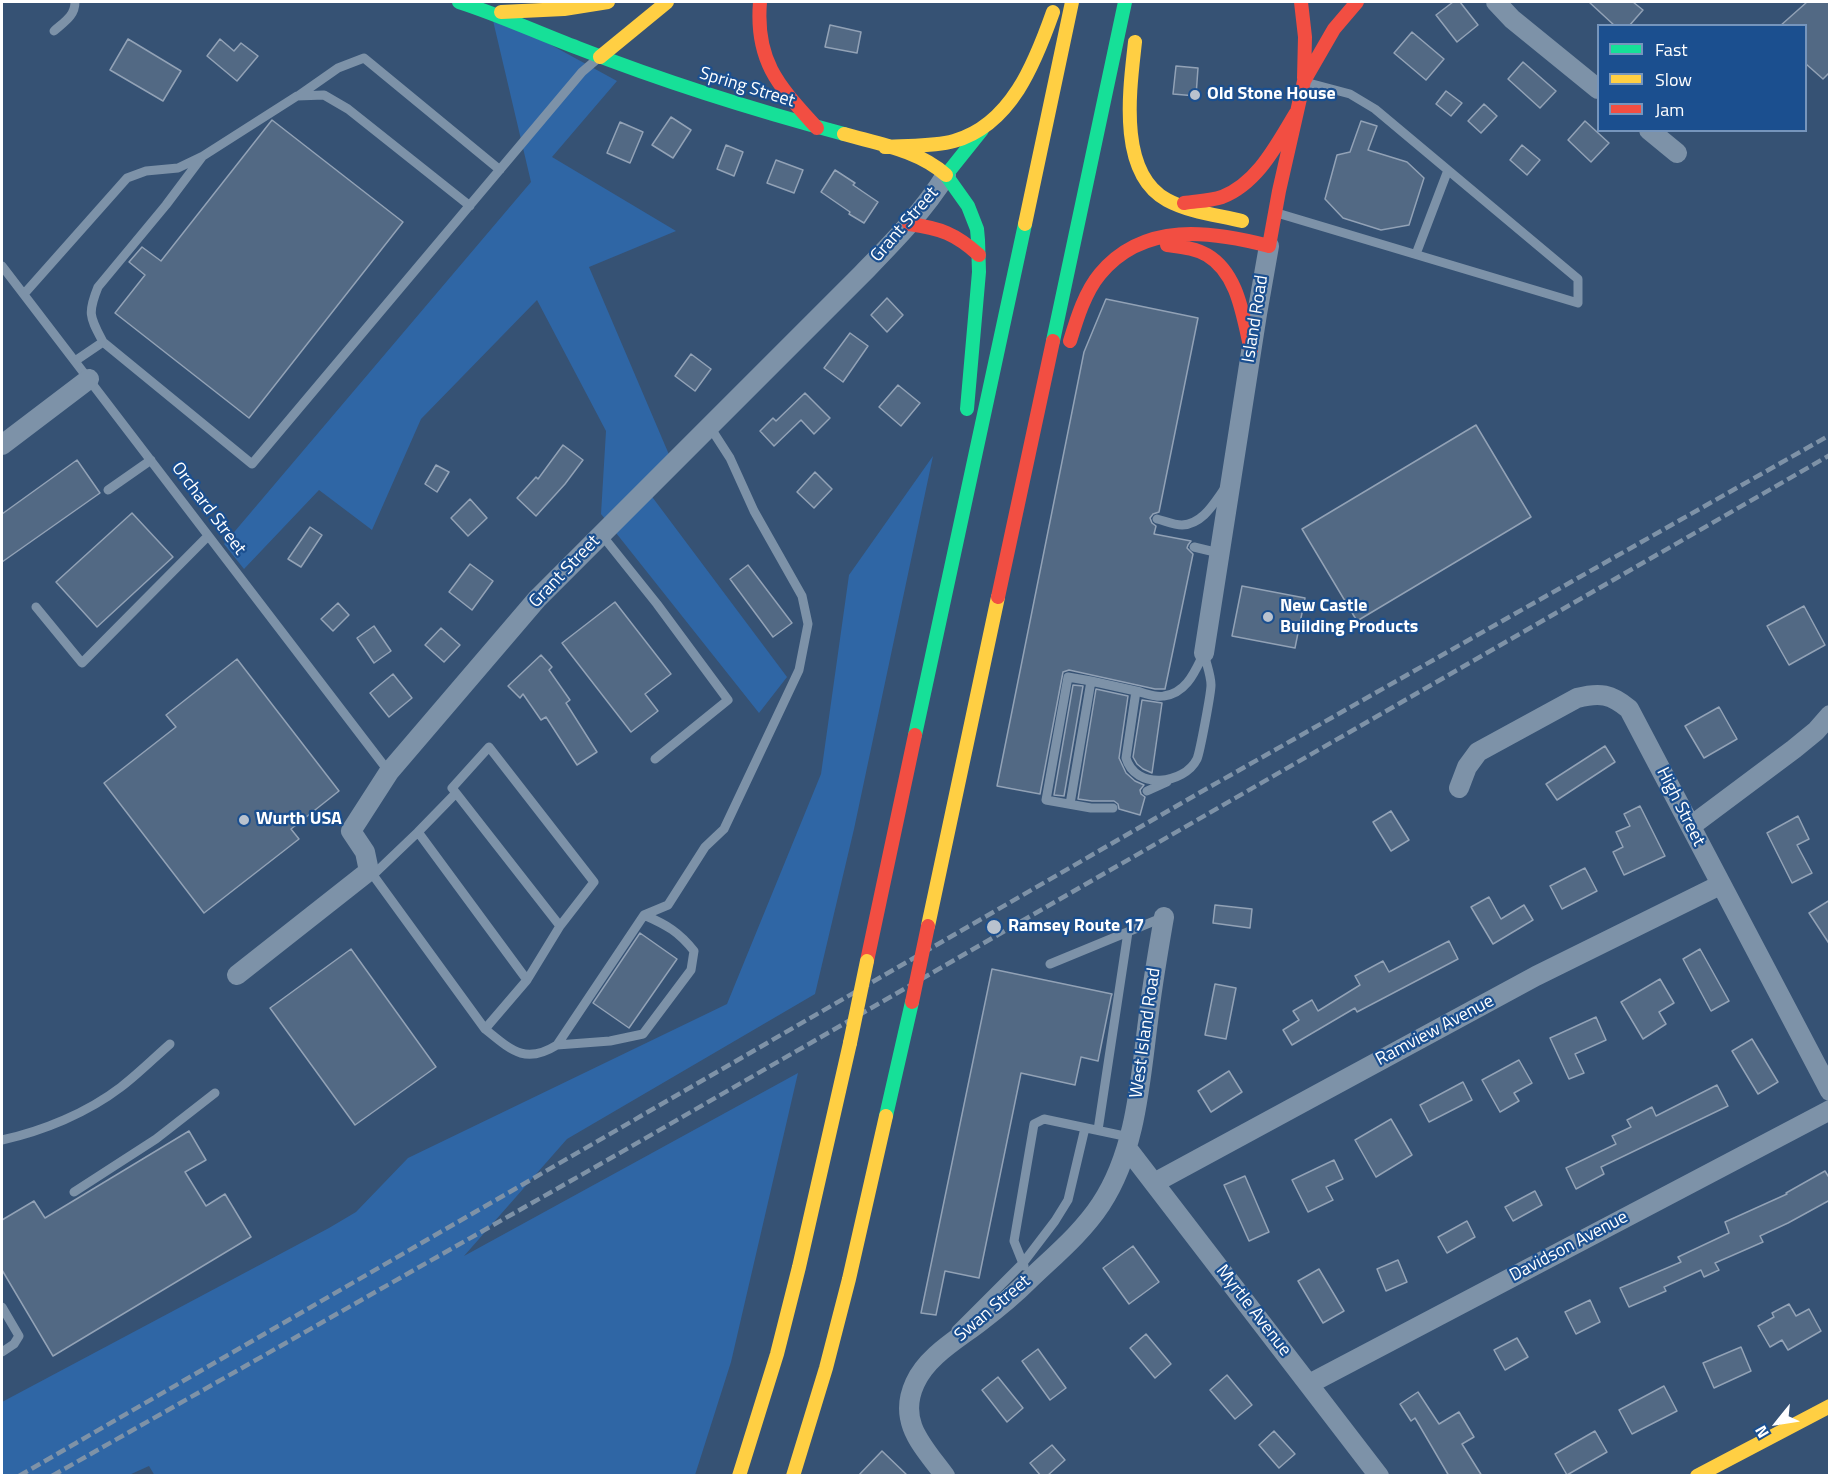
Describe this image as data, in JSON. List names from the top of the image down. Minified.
{"streets":{"main road":["Spring Street","Island Road"],"street":["Grant Street","High Street","Ramview Avenue","West Island Road","Davidson Avenue","Swan Street","Myrtle Avenue"],"lane":["Orchard Street"]},"crossings":[["Spring Street","Grant Street"],["Grant Street","Orchard Street"],["High Street","Ramview Avenue"],["Ramview Avenue","Myrtle Avenue"],["West Island Road","Swan Street"],["West Island Road","Myrtle Avenue"],["Davidson Avenue","Myrtle Avenue"],["Swan Street","Myrtle Avenue"]],"places":["Old Stone House","New Castle Building Products","Wurth USA","Ramsey Route 17"],"legend":["Fast","Slow","Jam"],"north":"bottom left"}
